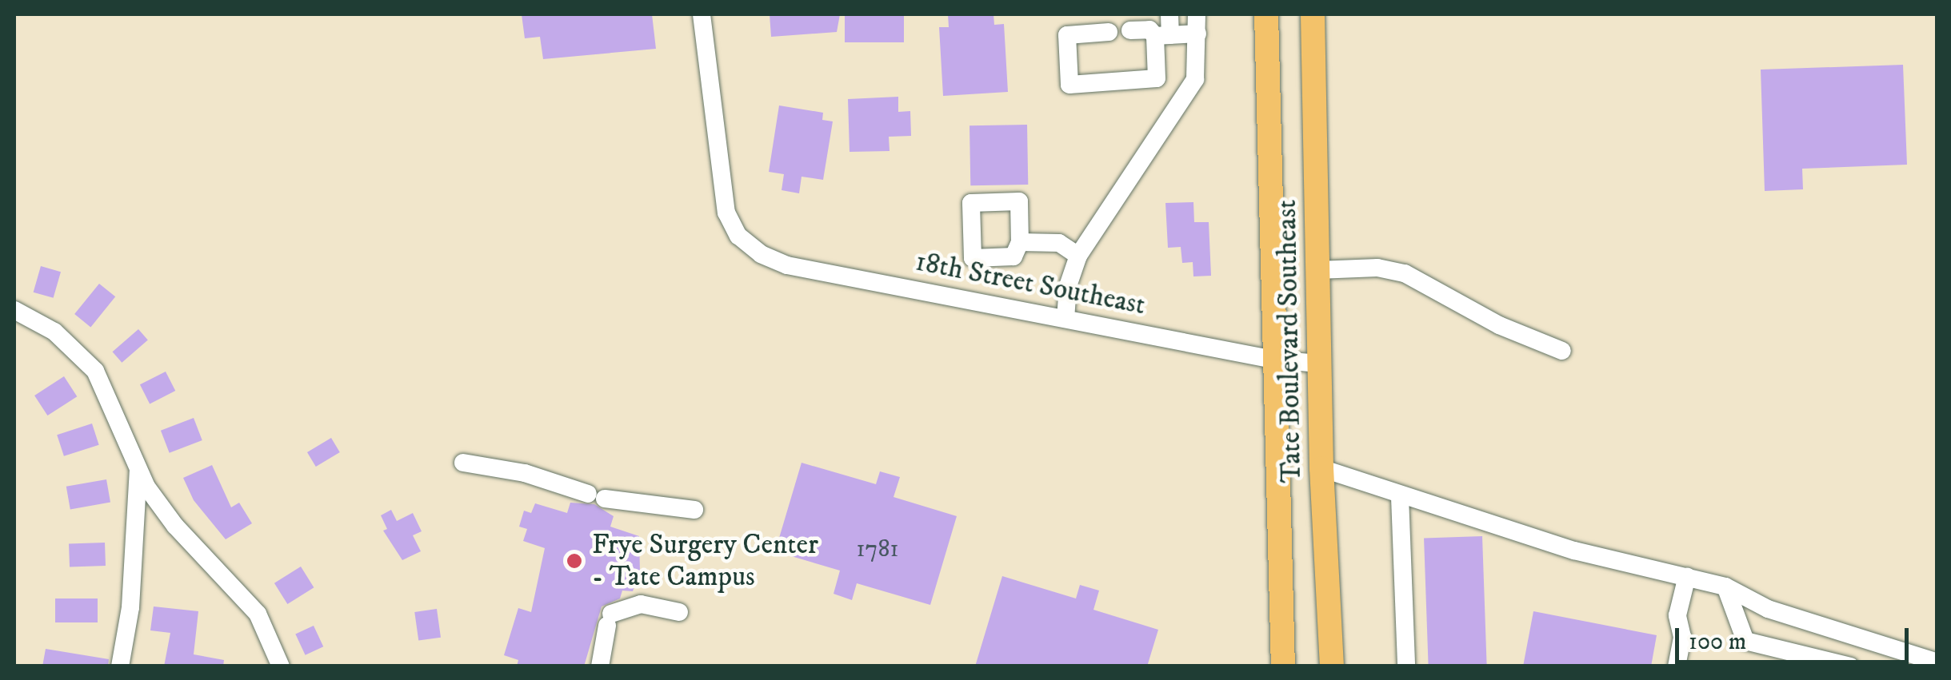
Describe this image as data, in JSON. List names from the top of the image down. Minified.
{"streets":{"main road":["Tate Boulevard Southeast"],"street":["18th Street Southeast"]},"crossings":[["18th Street Southeast","Tate Boulevard Southeast"]],"places":["Frye Surgery Center - Tate Campus"],"house_numbers":["1781"],"scale_bar":"100 m"}
